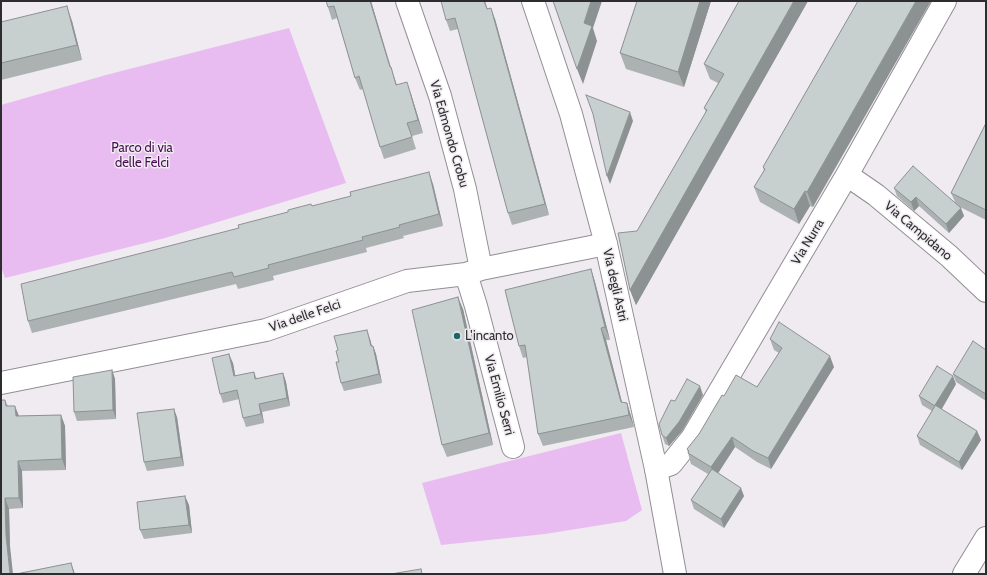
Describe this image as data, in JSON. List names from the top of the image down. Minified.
{"streets":{"street":["Via Edmondo Crobu","Via Campidano","Via Nurra","Via degli Astri","Via delle Felci","Via Emilio Serri"]},"crossings":[["Via Edmondo Crobu","Via delle Felci"],["Via Edmondo Crobu","Via Emilio Serri"],["Via Campidano","Via Nurra"],["Via Nurra","Via degli Astri"],["Via degli Astri","Via delle Felci"],["Via delle Felci","Via Emilio Serri"]],"parks":["Parco di via delle Felci"],"places":["L'incanto"]}
